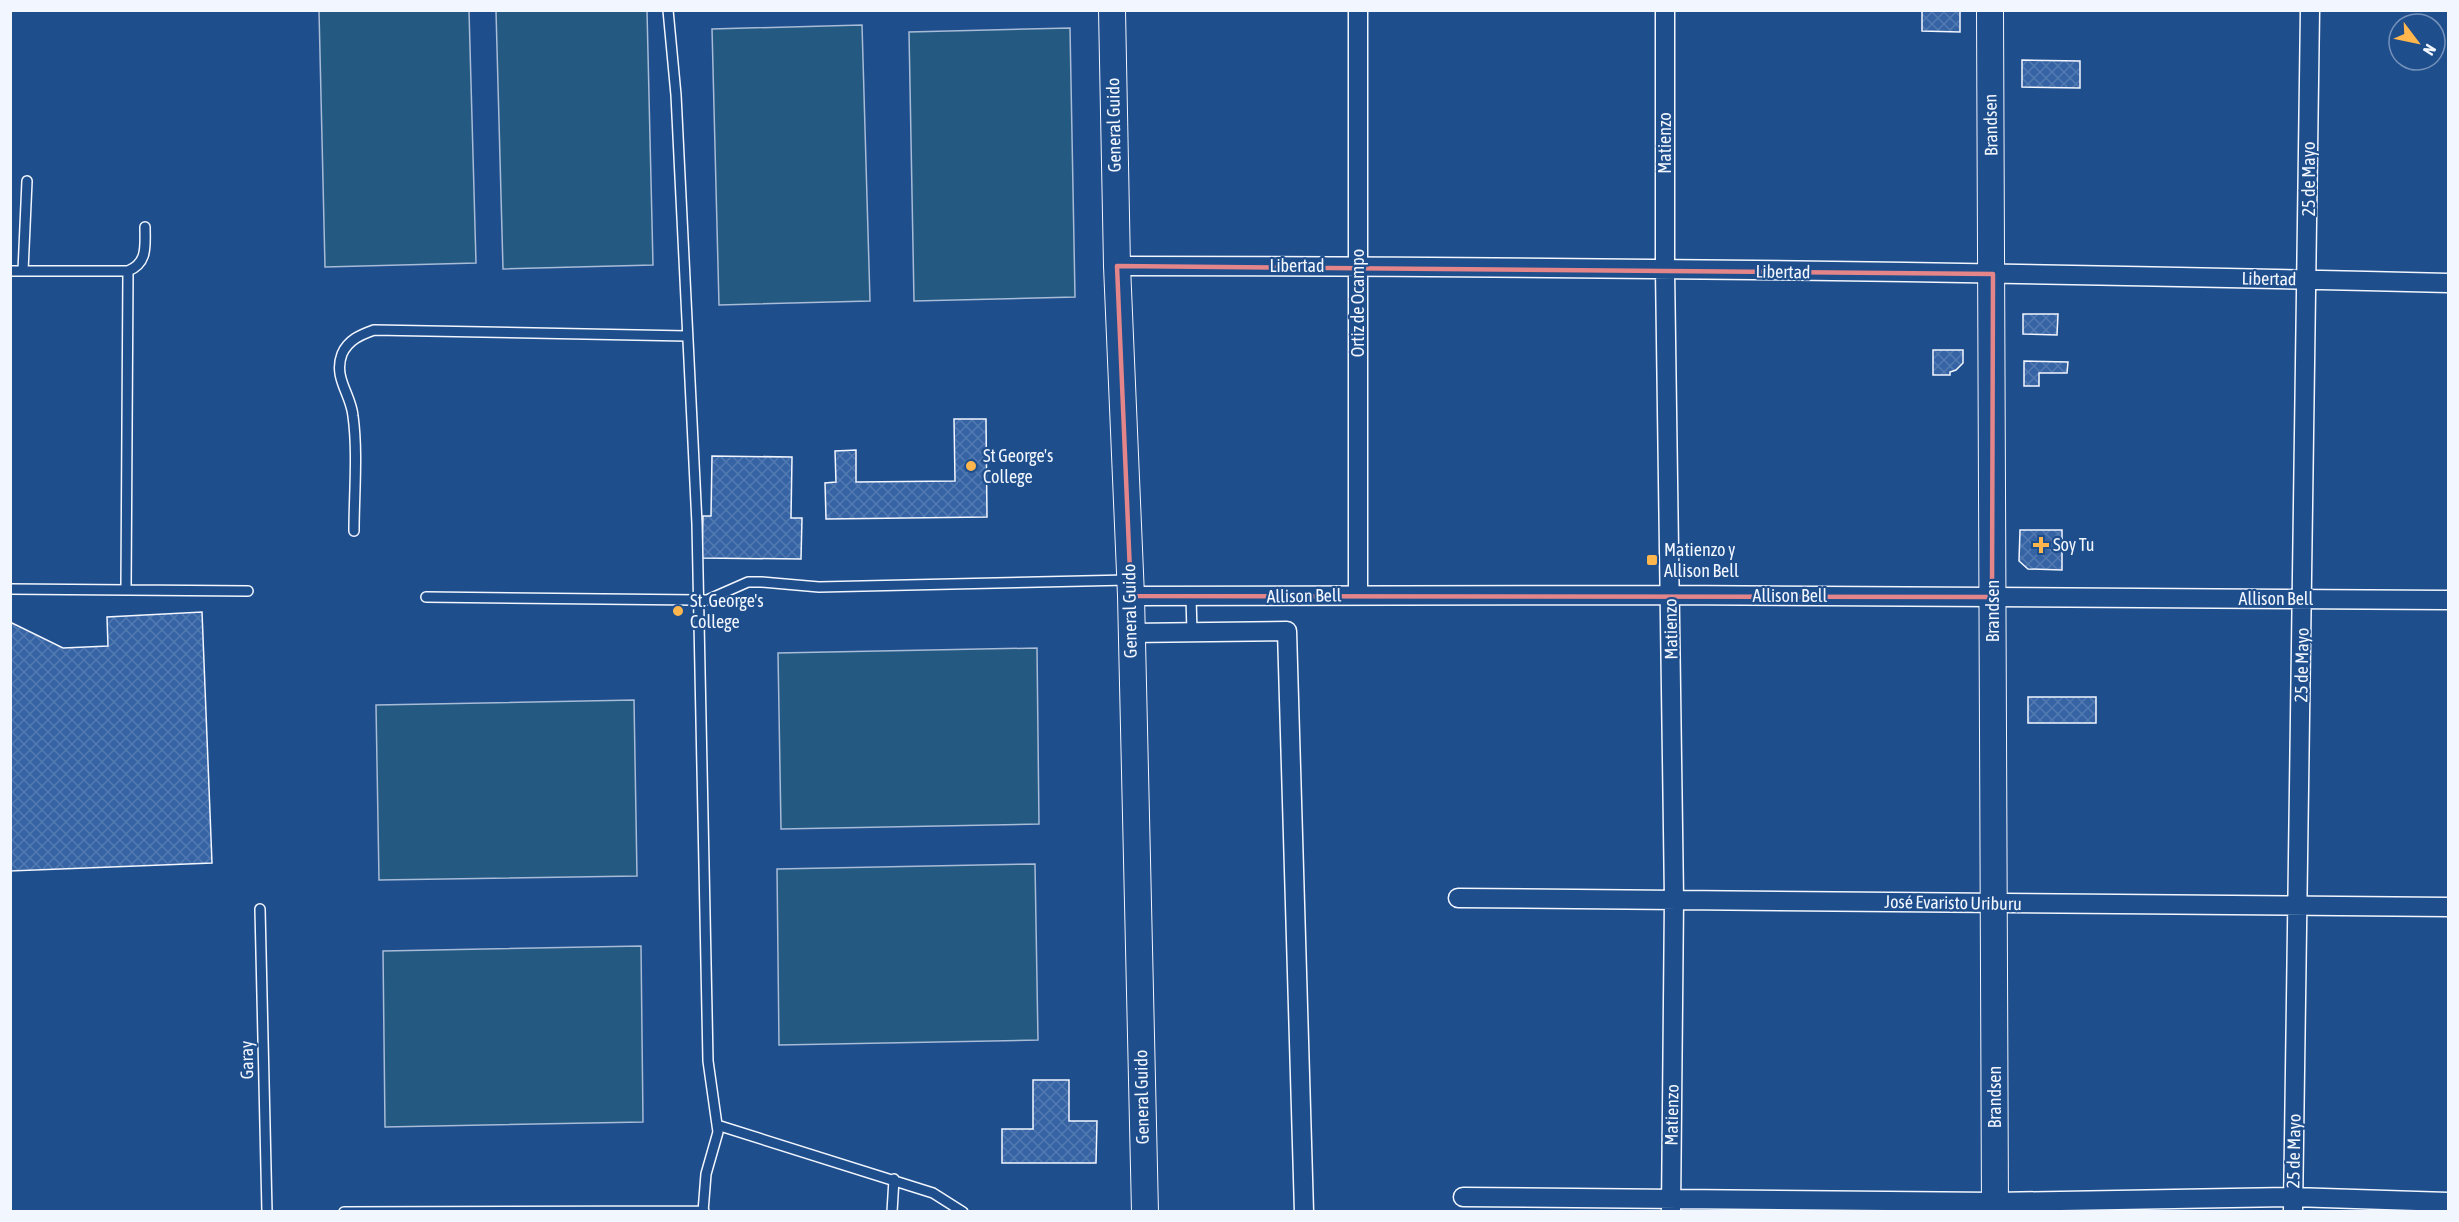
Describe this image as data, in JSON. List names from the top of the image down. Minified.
{"streets":{"main road":["General Guido","Brandsen"],"street":["Matienzo","25 de Mayo","Libertad","Ortiz de Ocampo","Allison Bell","José Evaristo Uriburu"],"lane":["Garay"]},"crossings":[["General Guido","Libertad"],["General Guido","Allison Bell"],["Brandsen","Libertad"],["Brandsen","Allison Bell"],["Brandsen","José Evaristo Uriburu"],["Matienzo","Libertad"],["Matienzo","Allison Bell"],["Matienzo","José Evaristo Uriburu"],["25 de Mayo","Libertad"],["25 de Mayo","Allison Bell"],["25 de Mayo","José Evaristo Uriburu"],["Libertad","Ortiz de Ocampo"],["Ortiz de Ocampo","Allison Bell"]],"places":{"other":["St George's College","St. George's College"],"health":["Soy Tu"],"transit":["Matienzo y Allison Bell"]},"north":"bottom right"}
